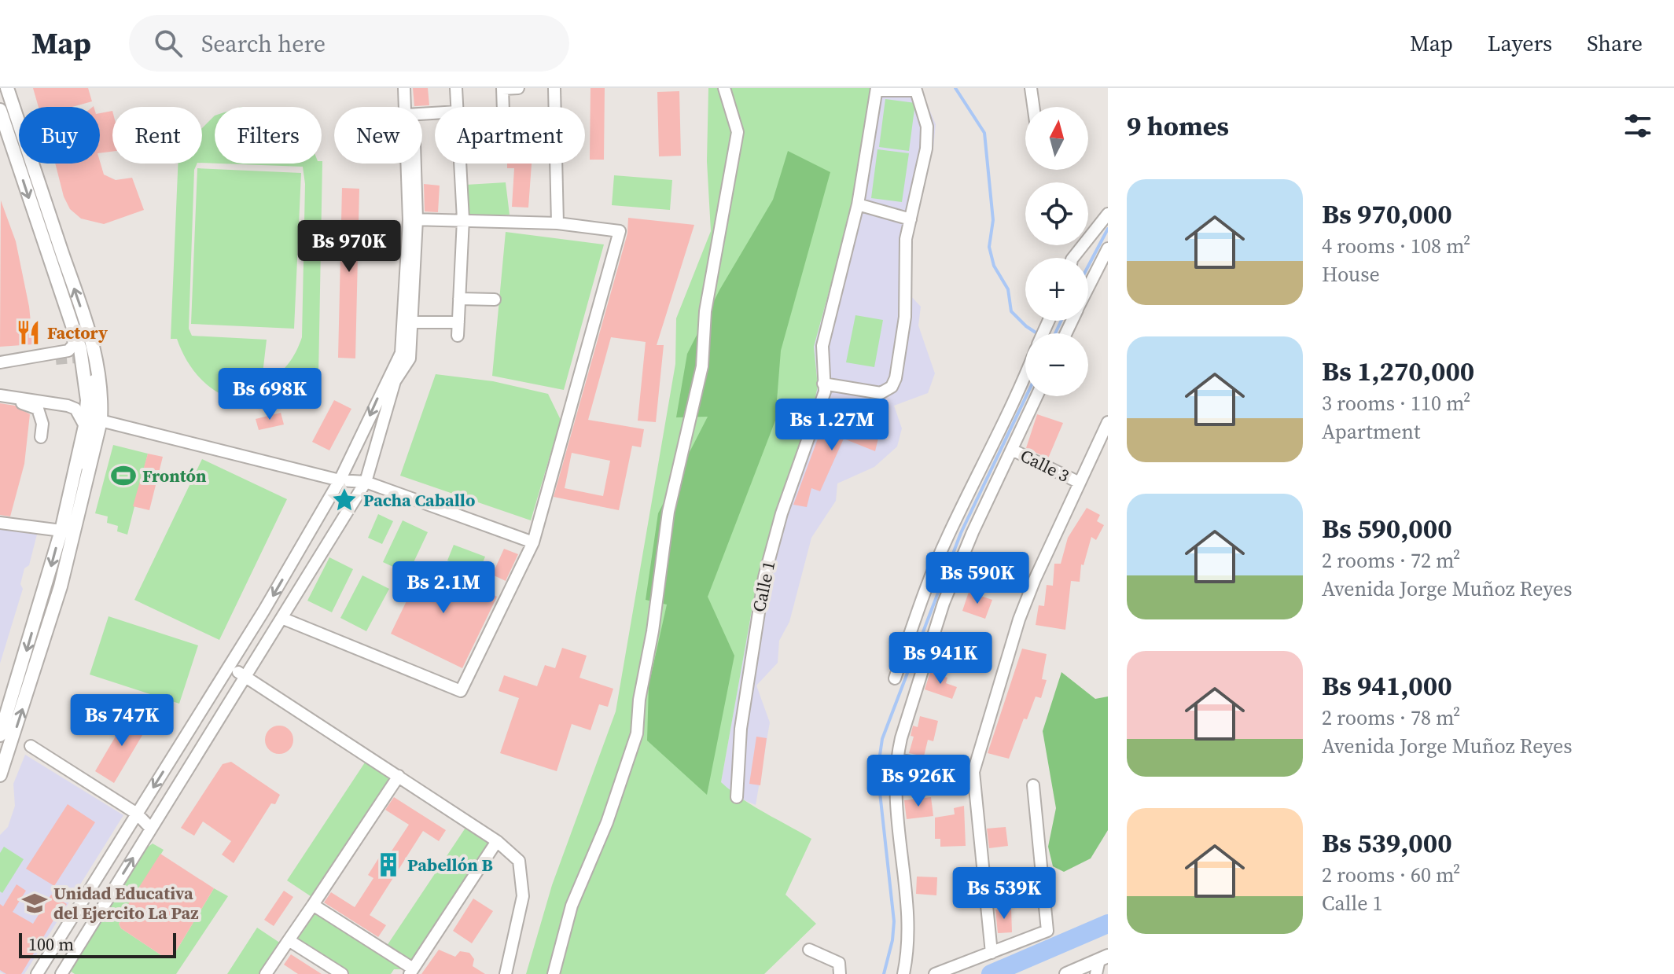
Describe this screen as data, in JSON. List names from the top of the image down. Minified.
{"streets":{"street":["Calle 3","Calle 1"]},"places":{"restaurant":["Factory"],"sports":["Frontón"],"place":["Pacha Caballo"],"building":["Pabellón B"],"school or university":["Unidad Educativa del Ejercito La Paz"]},"scale_bar":"100 m","north":"top","page":{"header":"Map","search":"Search here","nav":["Map","Layers","Share"],"heading":"9 homes","map_buttons":["+","−"],"chip":["Buy","Rent","Filters","New","Apartment"],"list":[{"name":"Bs 970,000","note":"4 rooms · 108 m² · House"},{"name":"Bs 1,270,000","note":"3 rooms · 110 m² · Apartment"},{"name":"Bs 590,000","note":"2 rooms · 72 m² · Avenida Jorge Muñoz Reyes"},{"name":"Bs 941,000","note":"2 rooms · 78 m² · Avenida Jorge Muñoz Reyes"},{"name":"Bs 539,000","note":"2 rooms · 60 m² · Calle 1"}],"price":["Bs 970K","Bs 698K","Bs 1.27M","Bs 590K","Bs 2.1M","Bs 941K","Bs 747K","Bs 926K","Bs 539K"],"scale":"100 m"}}
